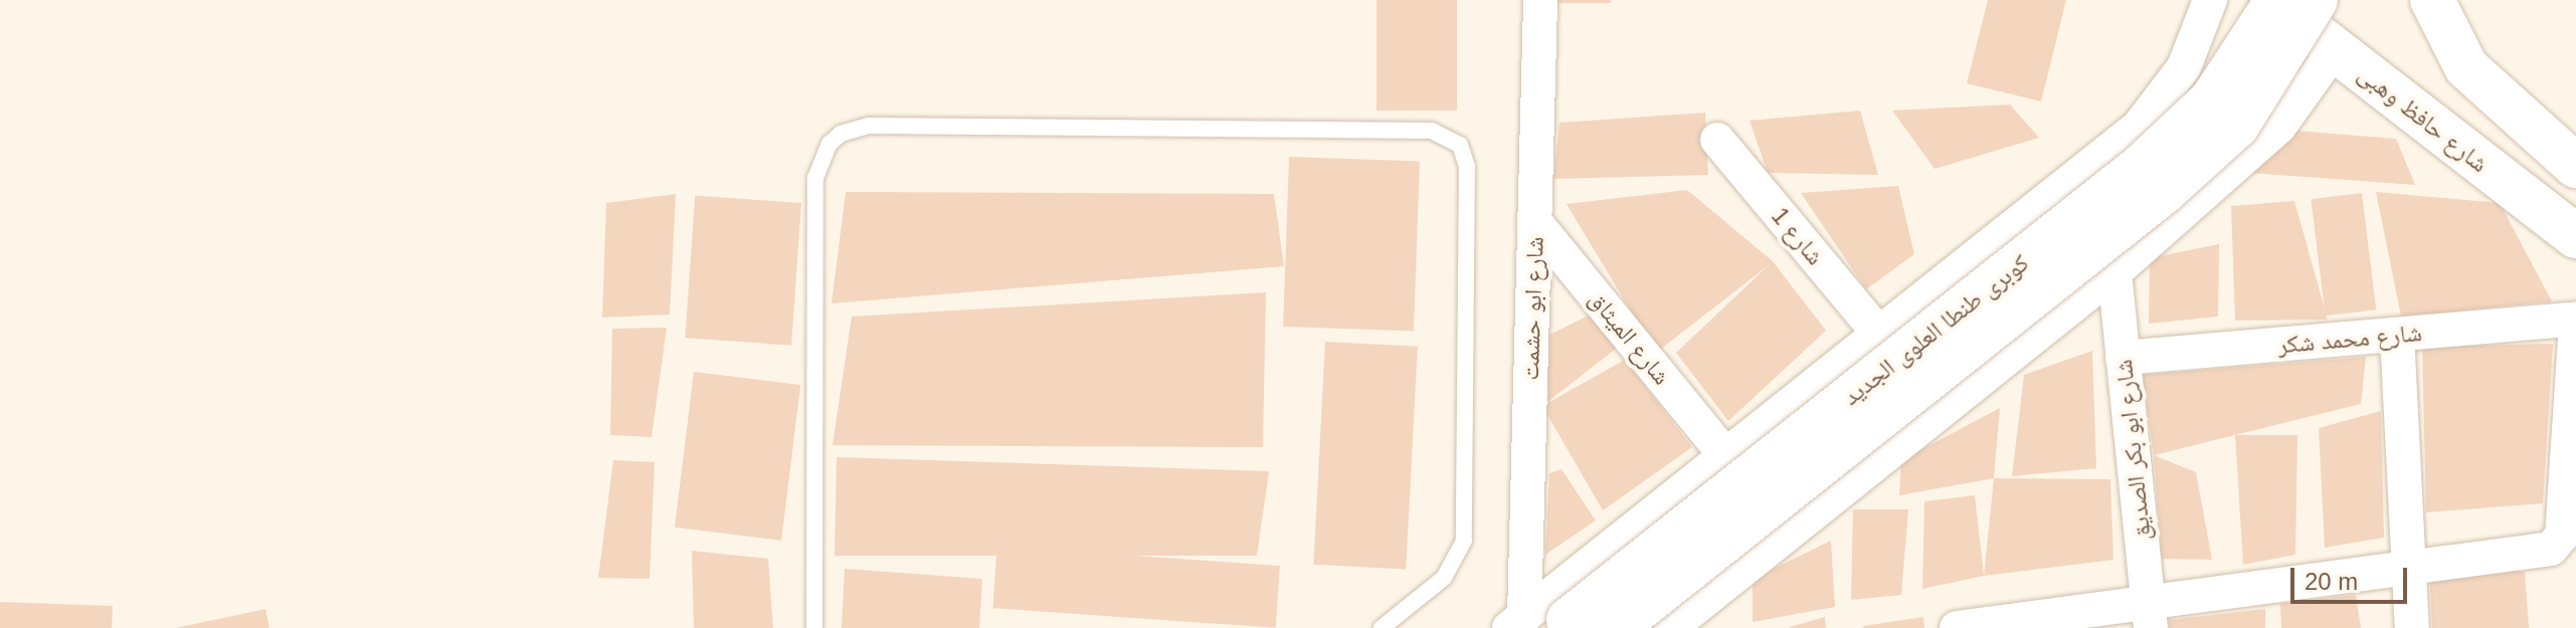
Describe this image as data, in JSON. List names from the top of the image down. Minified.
{"streets":{"main road":["شارع حافظ وهبى","كوبرى طنطا العلوى الجديد"],"street":["شارع 1","شارع ابو حشمت","شارع الميثاق","شارع محمد شكر","شارع ابو بكر الصديق"]},"crossings":[["شارع ابو حشمت","كوبرى طنطا العلوى الجديد"],["شارع ابو حشمت","شارع الميثاق"],["شارع محمد شكر","شارع ابو بكر الصديق"]],"scale_bar":"20 m"}
